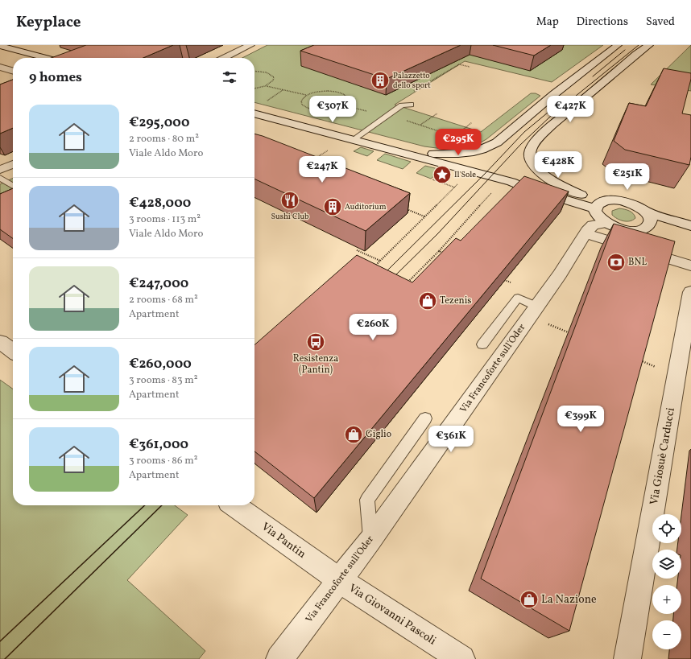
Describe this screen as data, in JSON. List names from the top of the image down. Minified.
{"streets":{"street":["Via Francoforte sull'Oder","Via Giosuè Carducci","Via Pantin","Via Giovanni Pascoli"]},"crossings":[["Via Francoforte sull'Oder","Via Pantin"],["Via Francoforte sull'Oder","Via Giovanni Pascoli"],["Via Pantin","Via Giovanni Pascoli"]],"places":{"building":["Palazzetto dello sport","Auditorium"],"place":["Il Sole"],"restaurant":["Sushi Club"],"bank":["BNL"],"shop":["Tezenis","Giglio","La Nazione"],"bus stop":["Resistenza (Pantin)"]},"page":{"header":"Keyplace","nav":["Map","Directions","Saved"],"heading":"9 homes","price":["€307K","€427K","€295K","€428K","€247K","€251K","€260K","€399K","€361K"],"list":[{"name":"€295,000","note":"2 rooms · 80 m² · Viale Aldo Moro"},{"name":"€428,000","note":"3 rooms · 113 m² · Viale Aldo Moro"},{"name":"€247,000","note":"2 rooms · 68 m² · Apartment"},{"name":"€260,000","note":"3 rooms · 83 m² · Apartment"},{"name":"€361,000","note":"3 rooms · 86 m² · Apartment"}],"map_buttons":["+","−"]}}
